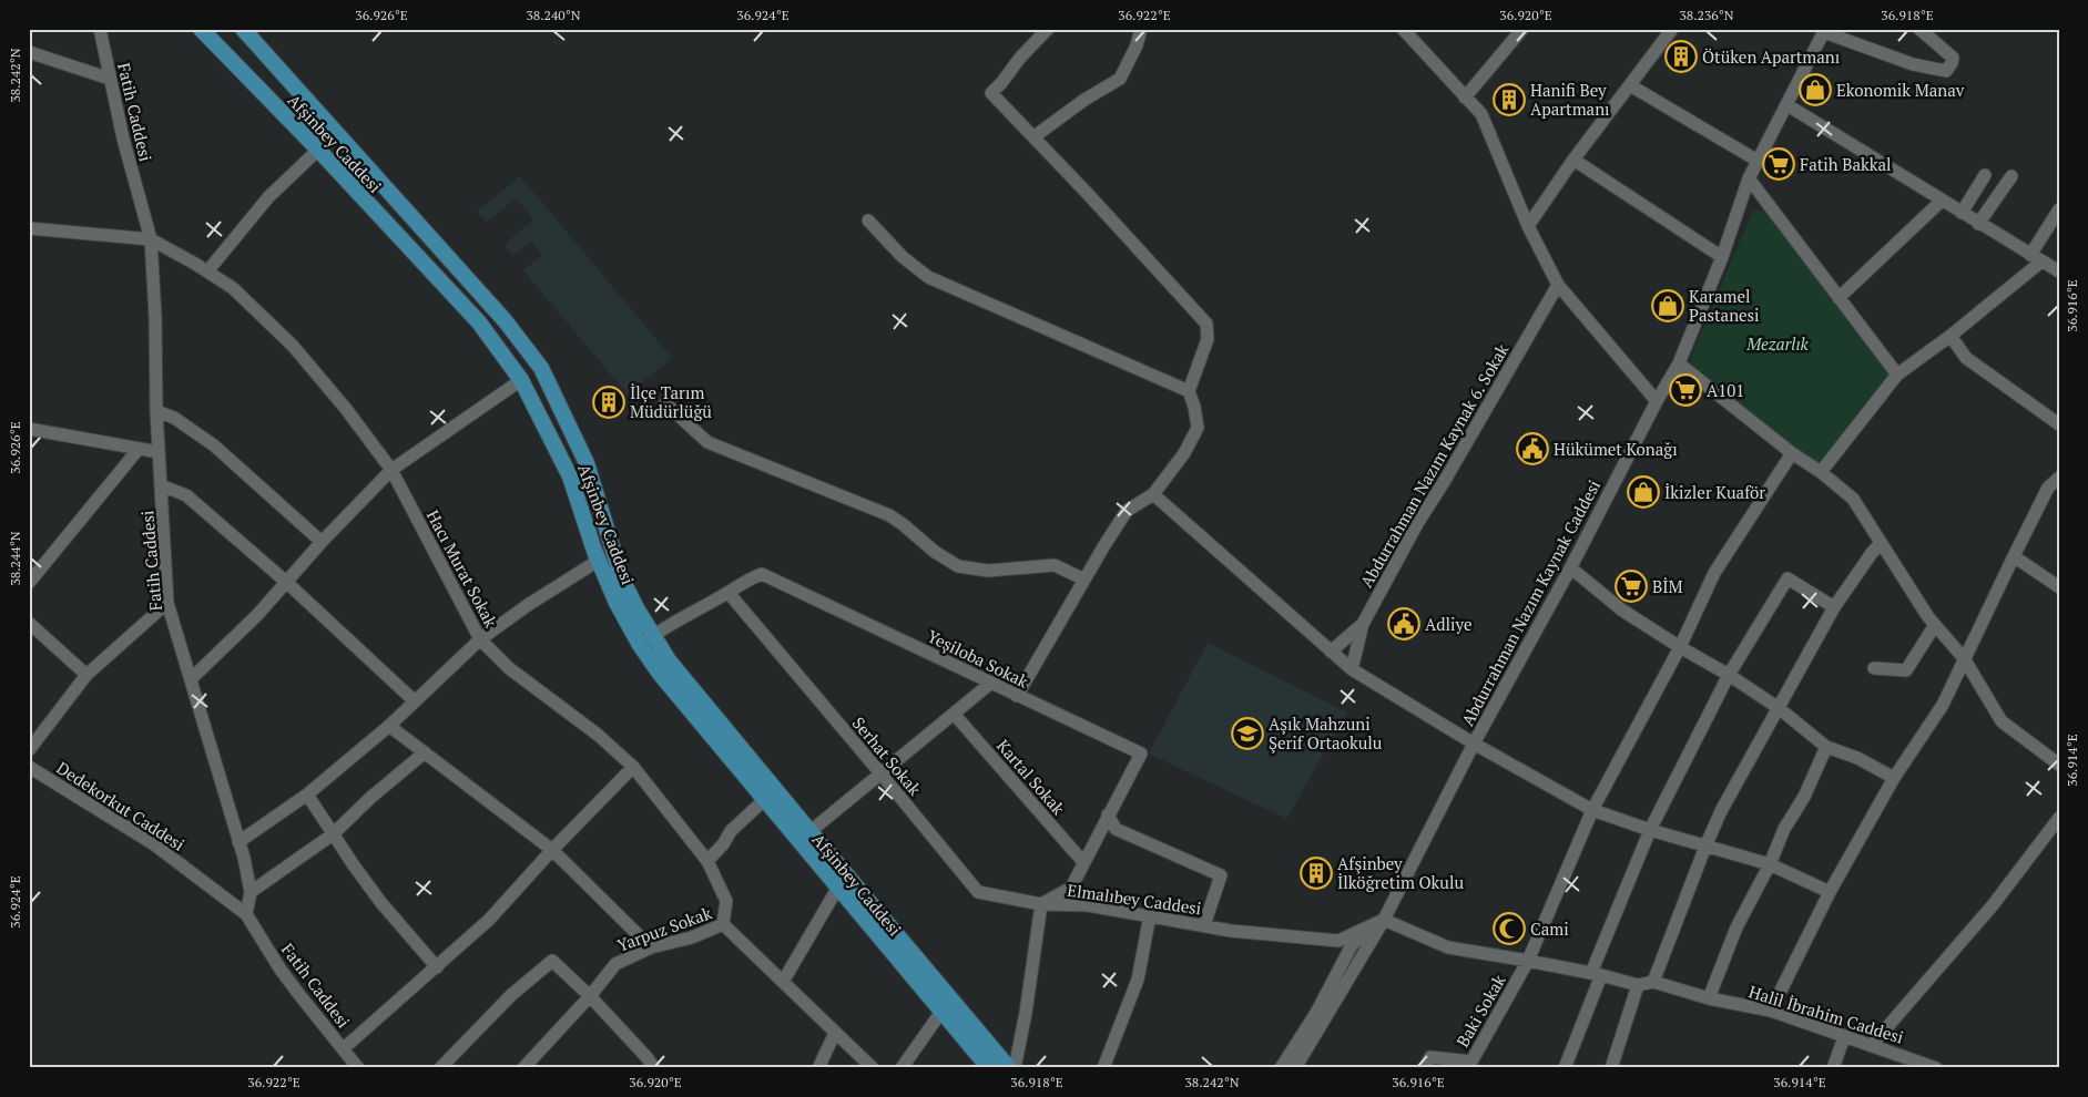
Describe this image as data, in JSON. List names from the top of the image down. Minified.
{"streets":{"main road":["Afşinbey Caddesi"],"street":["Fatih Caddesi","Abdurrahman Nazım Kaynak 6. Sokak","Hacı Murat Sokak","Abdurrahman Nazım Kaynak Caddesi","Yeşiloba Sokak","Serhat Sokak","Kartal Sokak","Dedekorkut Caddesi","Elmalıbey Caddesi","Yarpuz Sokak","Baki Sokak","Halil İbrahim Caddesi"]},"crossings":[["Fatih Caddesi","Hacı Murat Sokak"],["Fatih Caddesi","Dedekorkut Caddesi"],["Afşinbey Caddesi","Yeşiloba Sokak"],["Hacı Murat Sokak","Yarpuz Sokak"],["Abdurrahman Nazım Kaynak Caddesi","Elmalıbey Caddesi"],["Abdurrahman Nazım Kaynak Caddesi","Halil İbrahim Caddesi"],["Yeşiloba Sokak","Serhat Sokak"],["Yeşiloba Sokak","Kartal Sokak"],["Serhat Sokak","Elmalıbey Caddesi"],["Elmalıbey Caddesi","Halil İbrahim Caddesi"],["Baki Sokak","Halil İbrahim Caddesi"]],"parks":["Mezarlık"],"places":{"building":["Ötüken Apartmanı","Hanifi Bey Apartmanı","İlçe Tarım Müdürlüğü","Afşinbey İlköğretim Okulu"],"shop":["Ekonomik Manav","Karamel Pastanesi","İkizler Kuaför"],"supermarket":["Fatih Bakkal","A101","BİM"],"public building":["Hükümet Konağı","Adliye"],"school or university":["Aşık Mahzuni Şerif Ortaokulu"],"mosque":["Cami"]},"coordinates":["36.926°E","38.240°N","36.924°E","36.922°E","36.920°E","38.236°N","36.918°E","38.242°N","36.916°E","38.244°N","36.914°E"]}
